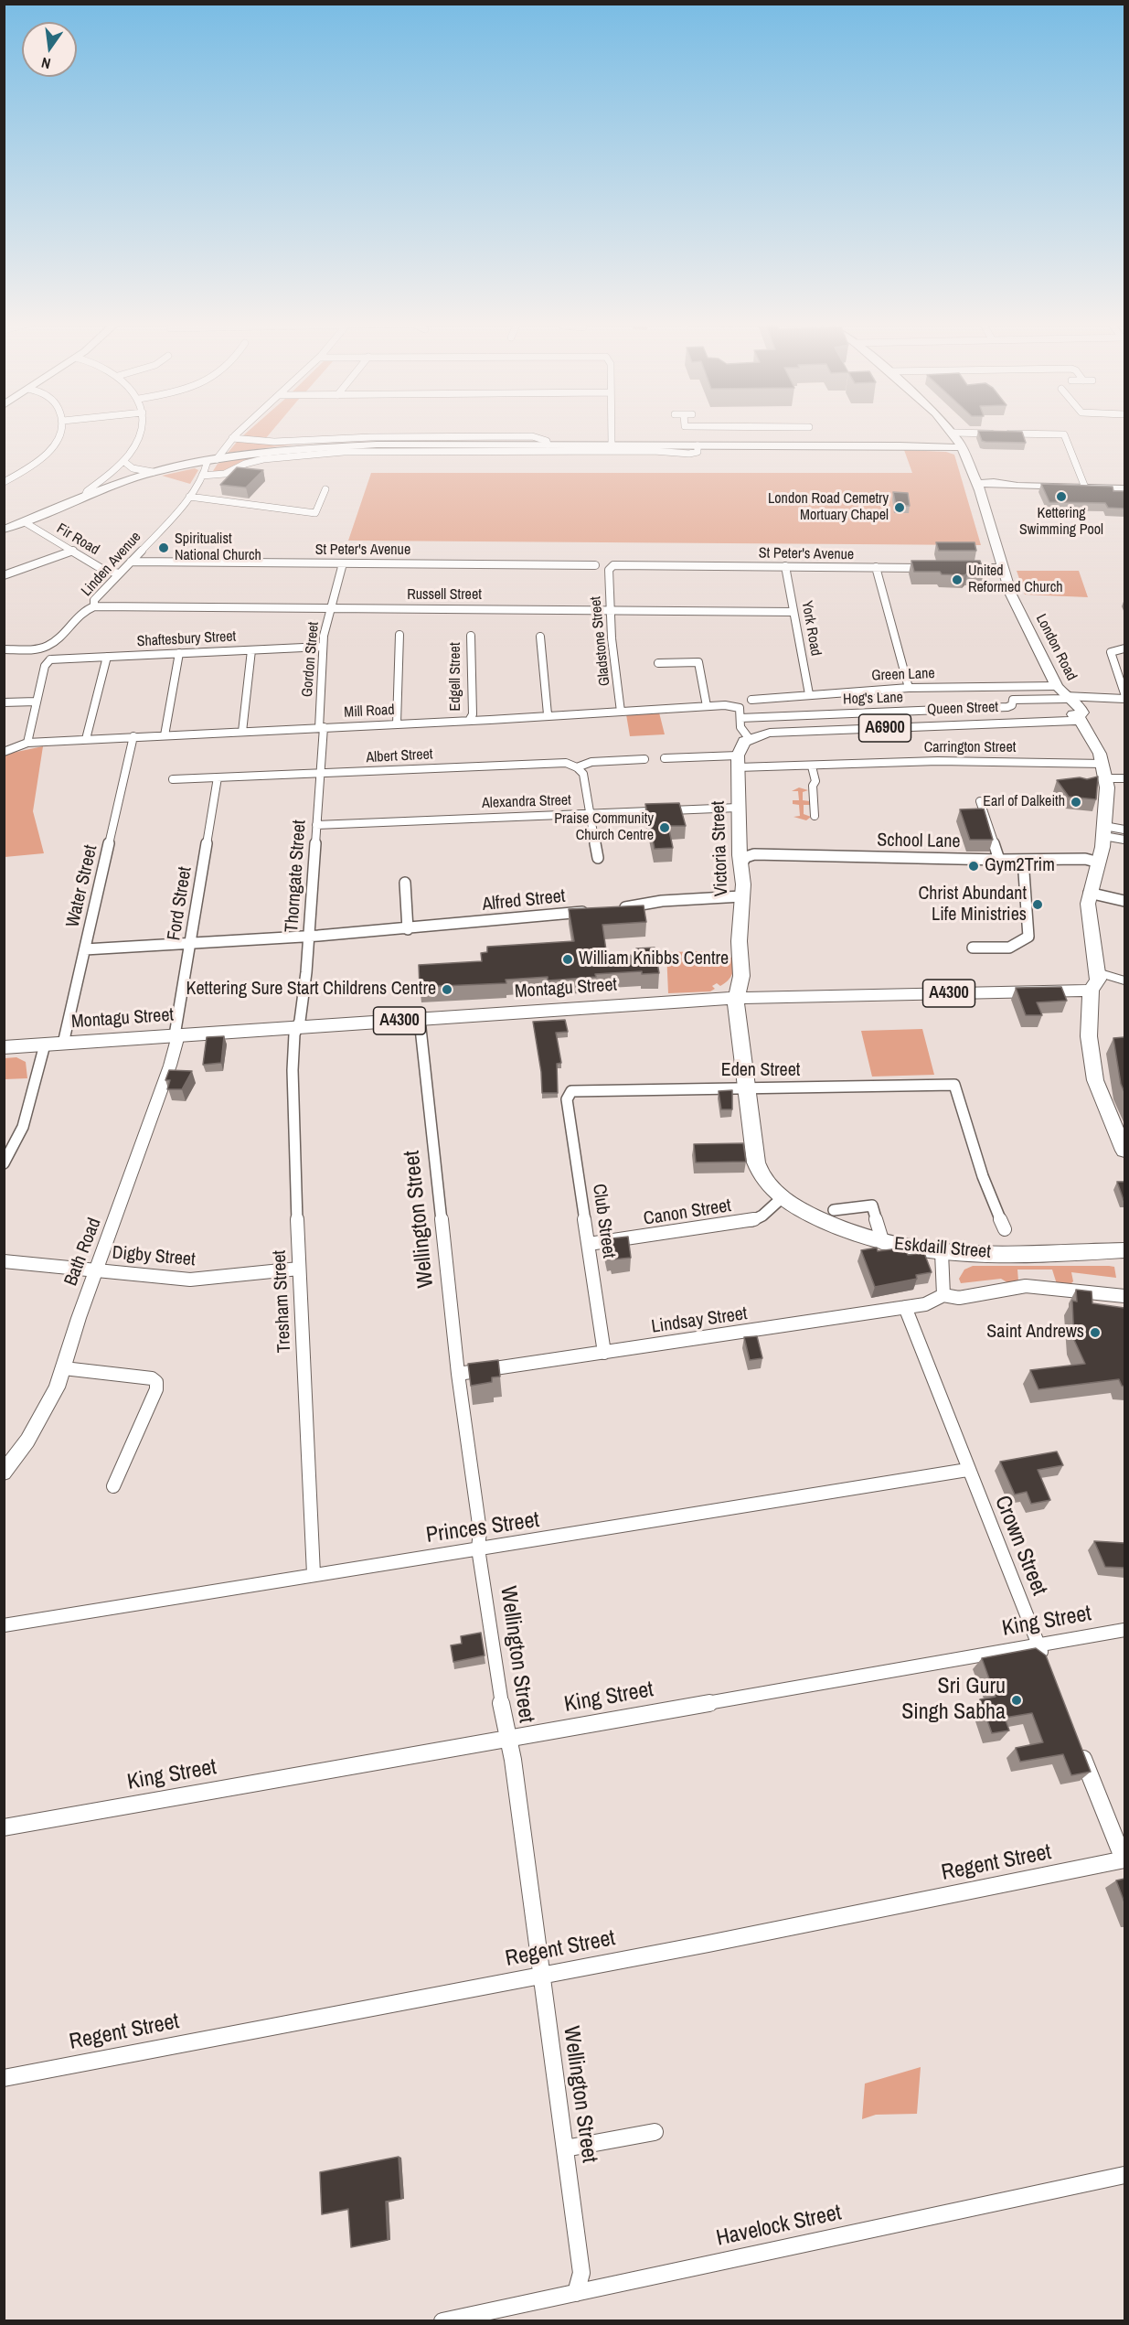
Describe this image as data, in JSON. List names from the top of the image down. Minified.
{"streets":{"main road":["London Road","Queen Street","A6900","Victoria Street","Montagu Street","A4300","Eskdaill Street"],"street":["Fir Road","St Peter's Avenue","Linden Avenue","Russell Street","York Road","Shaftesbury Street","Gladstone Street","Gordon Street","Green Lane","Edgell Street","Hog's Lane","Mill Road","Carrington Street","Albert Street","Alexandra Street","School Lane","Thorngate Street","Water Street","Alfred Street","Ford Street","Eden Street","Canon Street","Wellington Street","Club Street","Bath Road","Digby Street","Tresham Street","Lindsay Street","Princes Street","Crown Street","King Street","Regent Street","Havelock Street"]},"crossings":[["Fir Road","Linden Avenue"],["St Peter's Avenue","Linden Avenue"],["St Peter's Avenue","York Road"],["St Peter's Avenue","Gladstone Street"],["St Peter's Avenue","Gordon Street"],["Linden Avenue","Russell Street"],["Russell Street","York Road"],["Russell Street","Gladstone Street"],["Russell Street","Gordon Street"],["York Road","Green Lane"],["Shaftesbury Street","Gordon Street"],["Gladstone Street","Mill Road"],["London Road","Green Lane"],["London Road","Hog's Lane"],["London Road","Queen Street"],["Gordon Street","Mill Road"],["Gordon Street","Thorngate Street"],["Green Lane","Hog's Lane"],["Edgell Street","Mill Road"],["Hog's Lane","Mill Road"],["Mill Road","Thorngate Street"],["Mill Road","Water Street"],["Carrington Street","Victoria Street"],["Albert Street","Thorngate Street"],["Albert Street","Ford Street"],["Alexandra Street","Victoria Street"],["Alexandra Street","Thorngate Street"],["School Lane","Victoria Street"],["Victoria Street","Montagu Street"],["Victoria Street","Eskdaill Street"],["Thorngate Street","Alfred Street"],["Thorngate Street","Montagu Street"],["Thorngate Street","Tresham Street"],["Water Street","Alfred Street"],["Water Street","Montagu Street"],["Alfred Street","Ford Street"],["Ford Street","Montagu Street"],["Ford Street","Bath Road"],["Montagu Street","A4300"],["Montagu Street","Wellington Street"],["Montagu Street","Eskdaill Street"],["Montagu Street","Bath Road"],["Montagu Street","Tresham Street"],["Eden Street","Club Street"],["Eden Street","Eskdaill Street"],["Canon Street","Club Street"],["Canon Street","Eskdaill Street"],["Wellington Street","Lindsay Street"],["Wellington Street","Princes Street"],["Wellington Street","King Street"],["Wellington Street","Regent Street"],["Wellington Street","Havelock Street"],["Club Street","Lindsay Street"],["Bath Road","Digby Street"],["Digby Street","Tresham Street"],["Tresham Street","Princes Street"],["Lindsay Street","Crown Street"],["Princes Street","Crown Street"],["Crown Street","King Street"]],"places":["Kettering Swimming Pool","London Road Cemetry Mortuary Chapel","Spiritualist National Church","United Reformed Church","Earl of Dalkeith","Praise Community Church Centre","Gym2Trim","Christ Abundant Life Ministries","William Knibbs Centre","Kettering Sure Start Childrens Centre","Saint Andrews","Sri Guru Singh Sabha"],"north":"bottom"}
